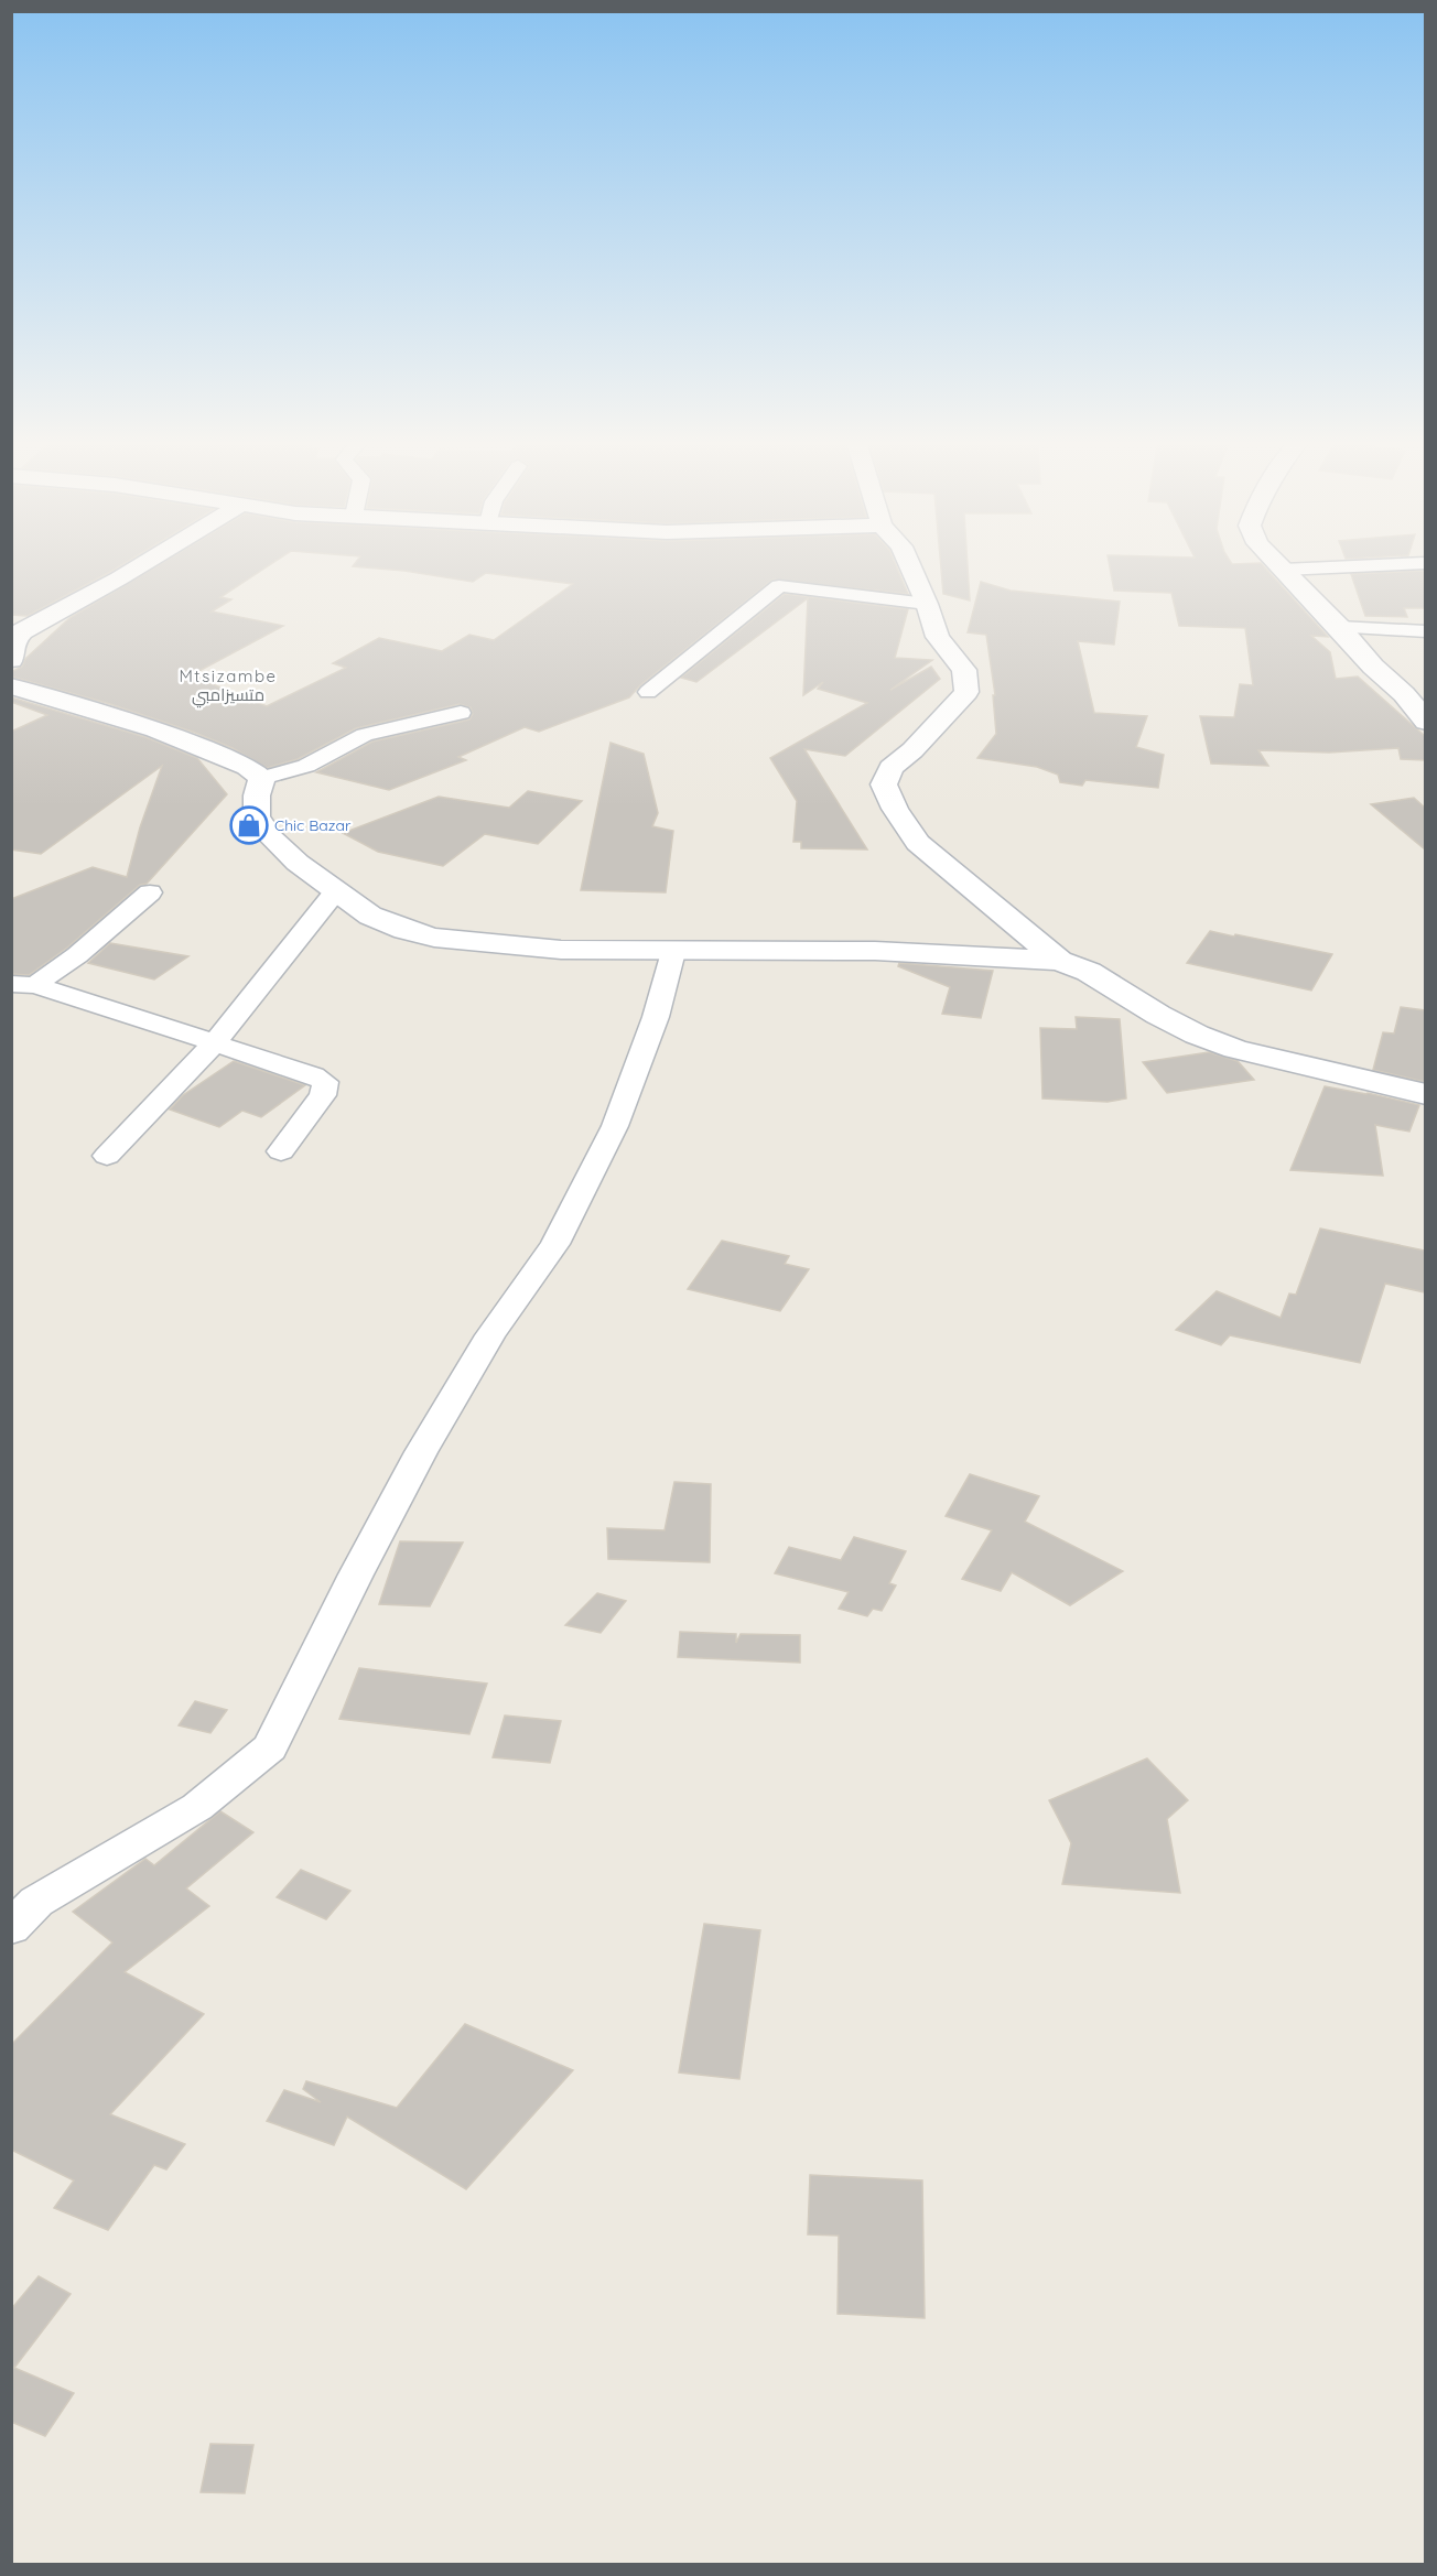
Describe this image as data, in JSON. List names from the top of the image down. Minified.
{"districts":["Mtsizambe متسيزامبي"],"places":{"shop":["Chic Bazar"]}}
